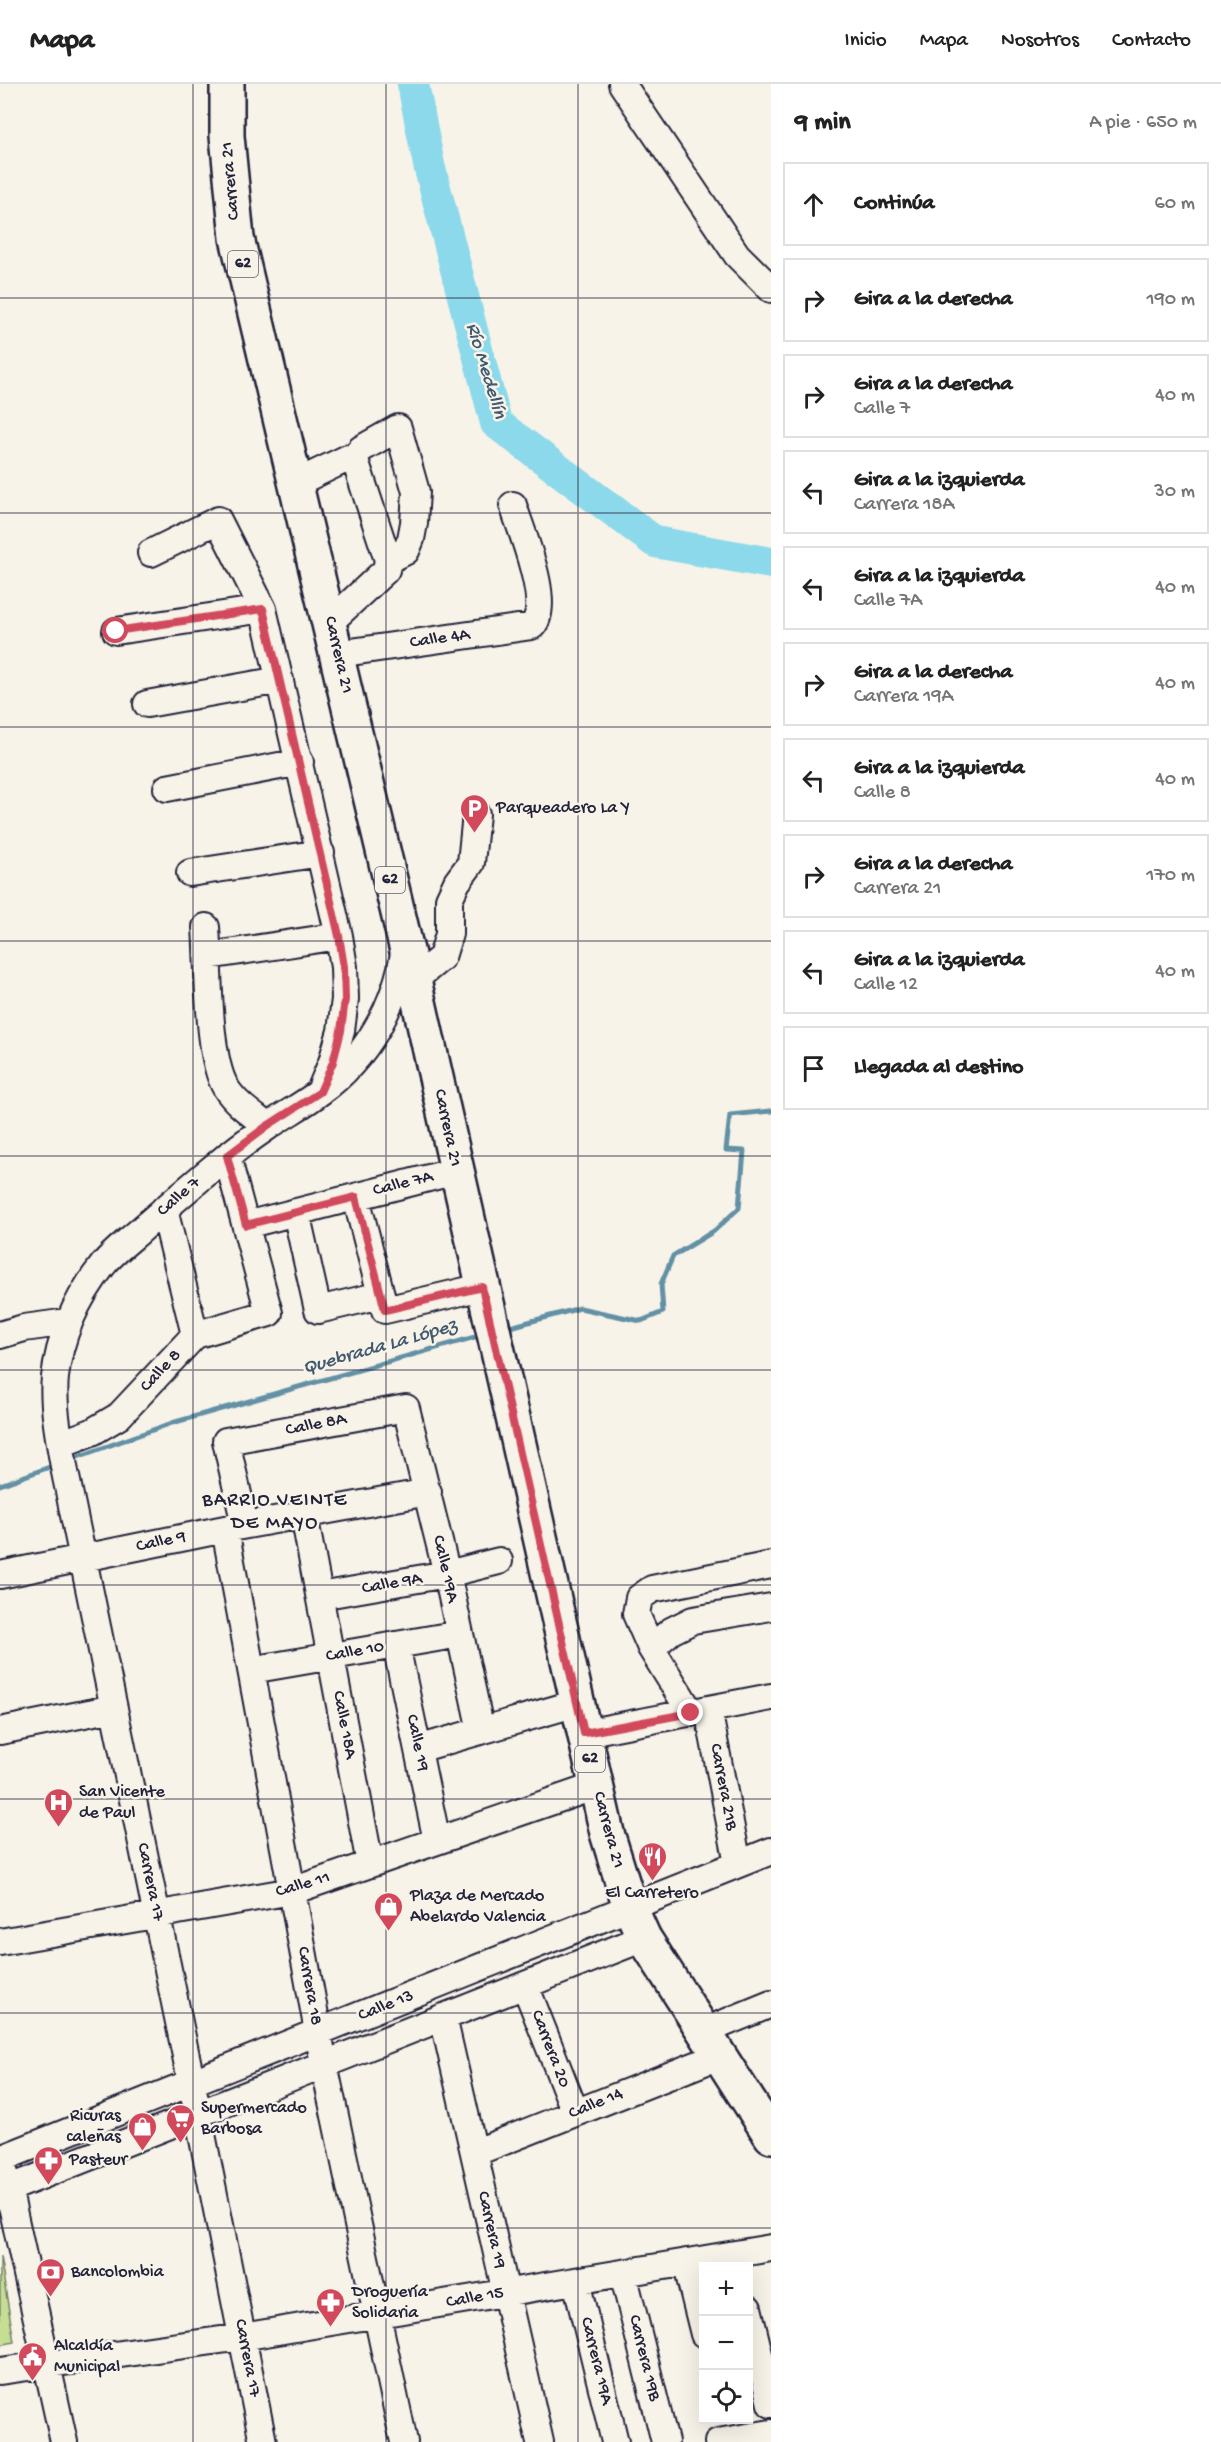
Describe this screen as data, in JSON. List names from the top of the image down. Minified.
{"streets":{"main road":["Carrera 21","62"],"street":["Calle 4A","Calle 7A","Calle 7","Calle 8","Calle 8A","Calle 9","Calle 19A","Calle 9A","Calle 10","Calle 18A","Calle 19","Carrera 21B","Carrera 17","Calle 11","Carrera 18","Calle 13","Carrera 20","Calle 14","Carrera 19","Calle 15","Carrera 19B","Carrera 19A"]},"crossings":[["Carrera 21","Calle 4A"],["Carrera 21","Calle 7A"],["Carrera 21","Calle 7"],["Carrera 21","Calle 11"],["Carrera 21","Calle 13"],["Carrera 21","Calle 14"],["Calle 7A","Calle 8"],["Calle 7","Carrera 17"],["Calle 8","Carrera 17"],["Calle 8A","Calle 19A"],["Calle 8A","Carrera 18"],["Calle 9","Calle 19A"],["Calle 9","Calle 18A"],["Calle 9","Carrera 17"],["Calle 9","Carrera 18"],["Calle 19A","Calle 9A"],["Calle 19A","Calle 10"],["Calle 9A","Calle 18A"],["Calle 10","Calle 18A"],["Calle 10","Calle 19"],["Calle 10","Carrera 18"],["Calle 18A","Calle 11"],["Calle 19","Calle 11"],["Carrera 21B","Calle 13"],["Carrera 17","Calle 11"],["Carrera 17","Calle 13"],["Carrera 17","Calle 15"],["Calle 11","Carrera 18"],["Carrera 18","Calle 13"],["Carrera 18","Calle 15"],["Calle 13","Carrera 20"],["Calle 13","Carrera 19"],["Carrera 20","Calle 14"],["Calle 14","Carrera 19"],["Carrera 19","Calle 15"],["Calle 15","Carrera 19B"],["Calle 15","Carrera 19A"]],"districts":["BARRIO VEINTE DE MAYO"],"water":["Río Medellín","Quebrada La López"],"places":{"parking":["Parqueadero La Y"],"hospital":["San Vicente de Paul"],"restaurant":["El Carretero"],"shop":["Plaza de Mercado Abelardo Valencia","Ricuras caleñas"],"supermarket":["Supermercado Barbosa"],"pharmacy":["Pasteur","Droguería Solidaria"],"bank":["Bancolombia"],"public building":["Alcaldía Municipal"]},"page":{"header":"Mapa","nav":["Inicio","Mapa","Nosotros","Contacto"],"heading":["9 min","A pie · 650 m"],"list":[["Continúa","60 m"],["Gira a la derecha","190 m"],["Gira a la derecha","Calle 7","40 m"],["Gira a la izquierda","Carrera 18A","30 m"],["Gira a la izquierda","Calle 7A","40 m"],["Gira a la derecha","Carrera 19A","40 m"],["Gira a la izquierda","Calle 8","40 m"],["Gira a la derecha","Carrera 21","170 m"],["Gira a la izquierda","Calle 12","40 m"],"Llegada al destino"],"map_buttons":["+","−"]}}
